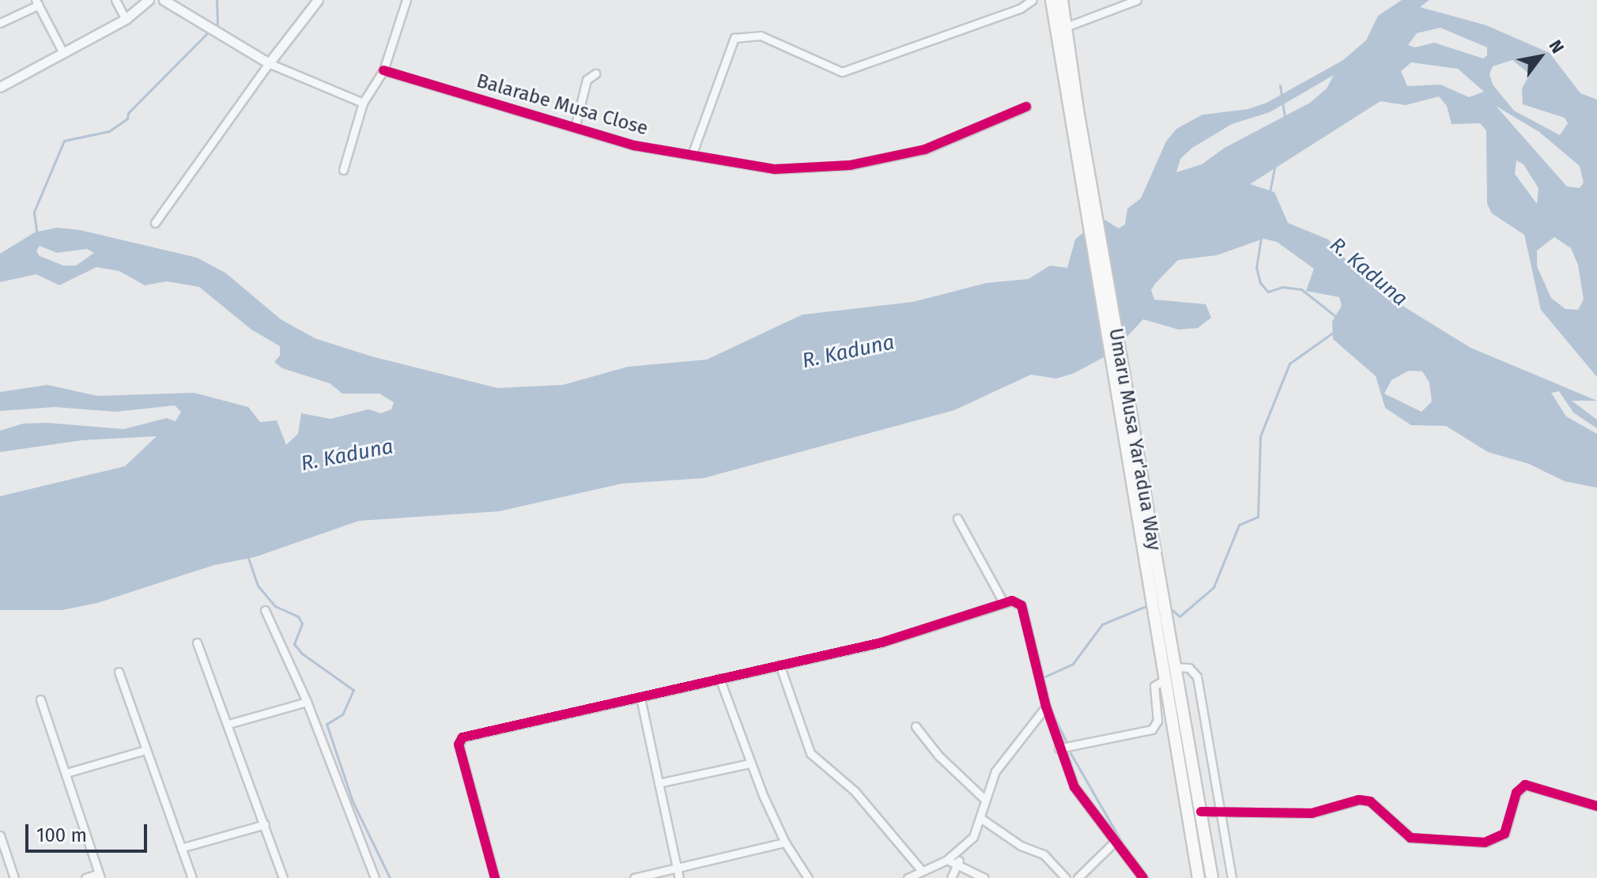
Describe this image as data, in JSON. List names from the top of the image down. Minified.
{"streets":{"main road":["Umaru Musa Yar'adua Way"],"street":["Balarabe Musa Close"]},"water":["R. Kaduna"],"scale_bar":"100 m","north":"top right"}
